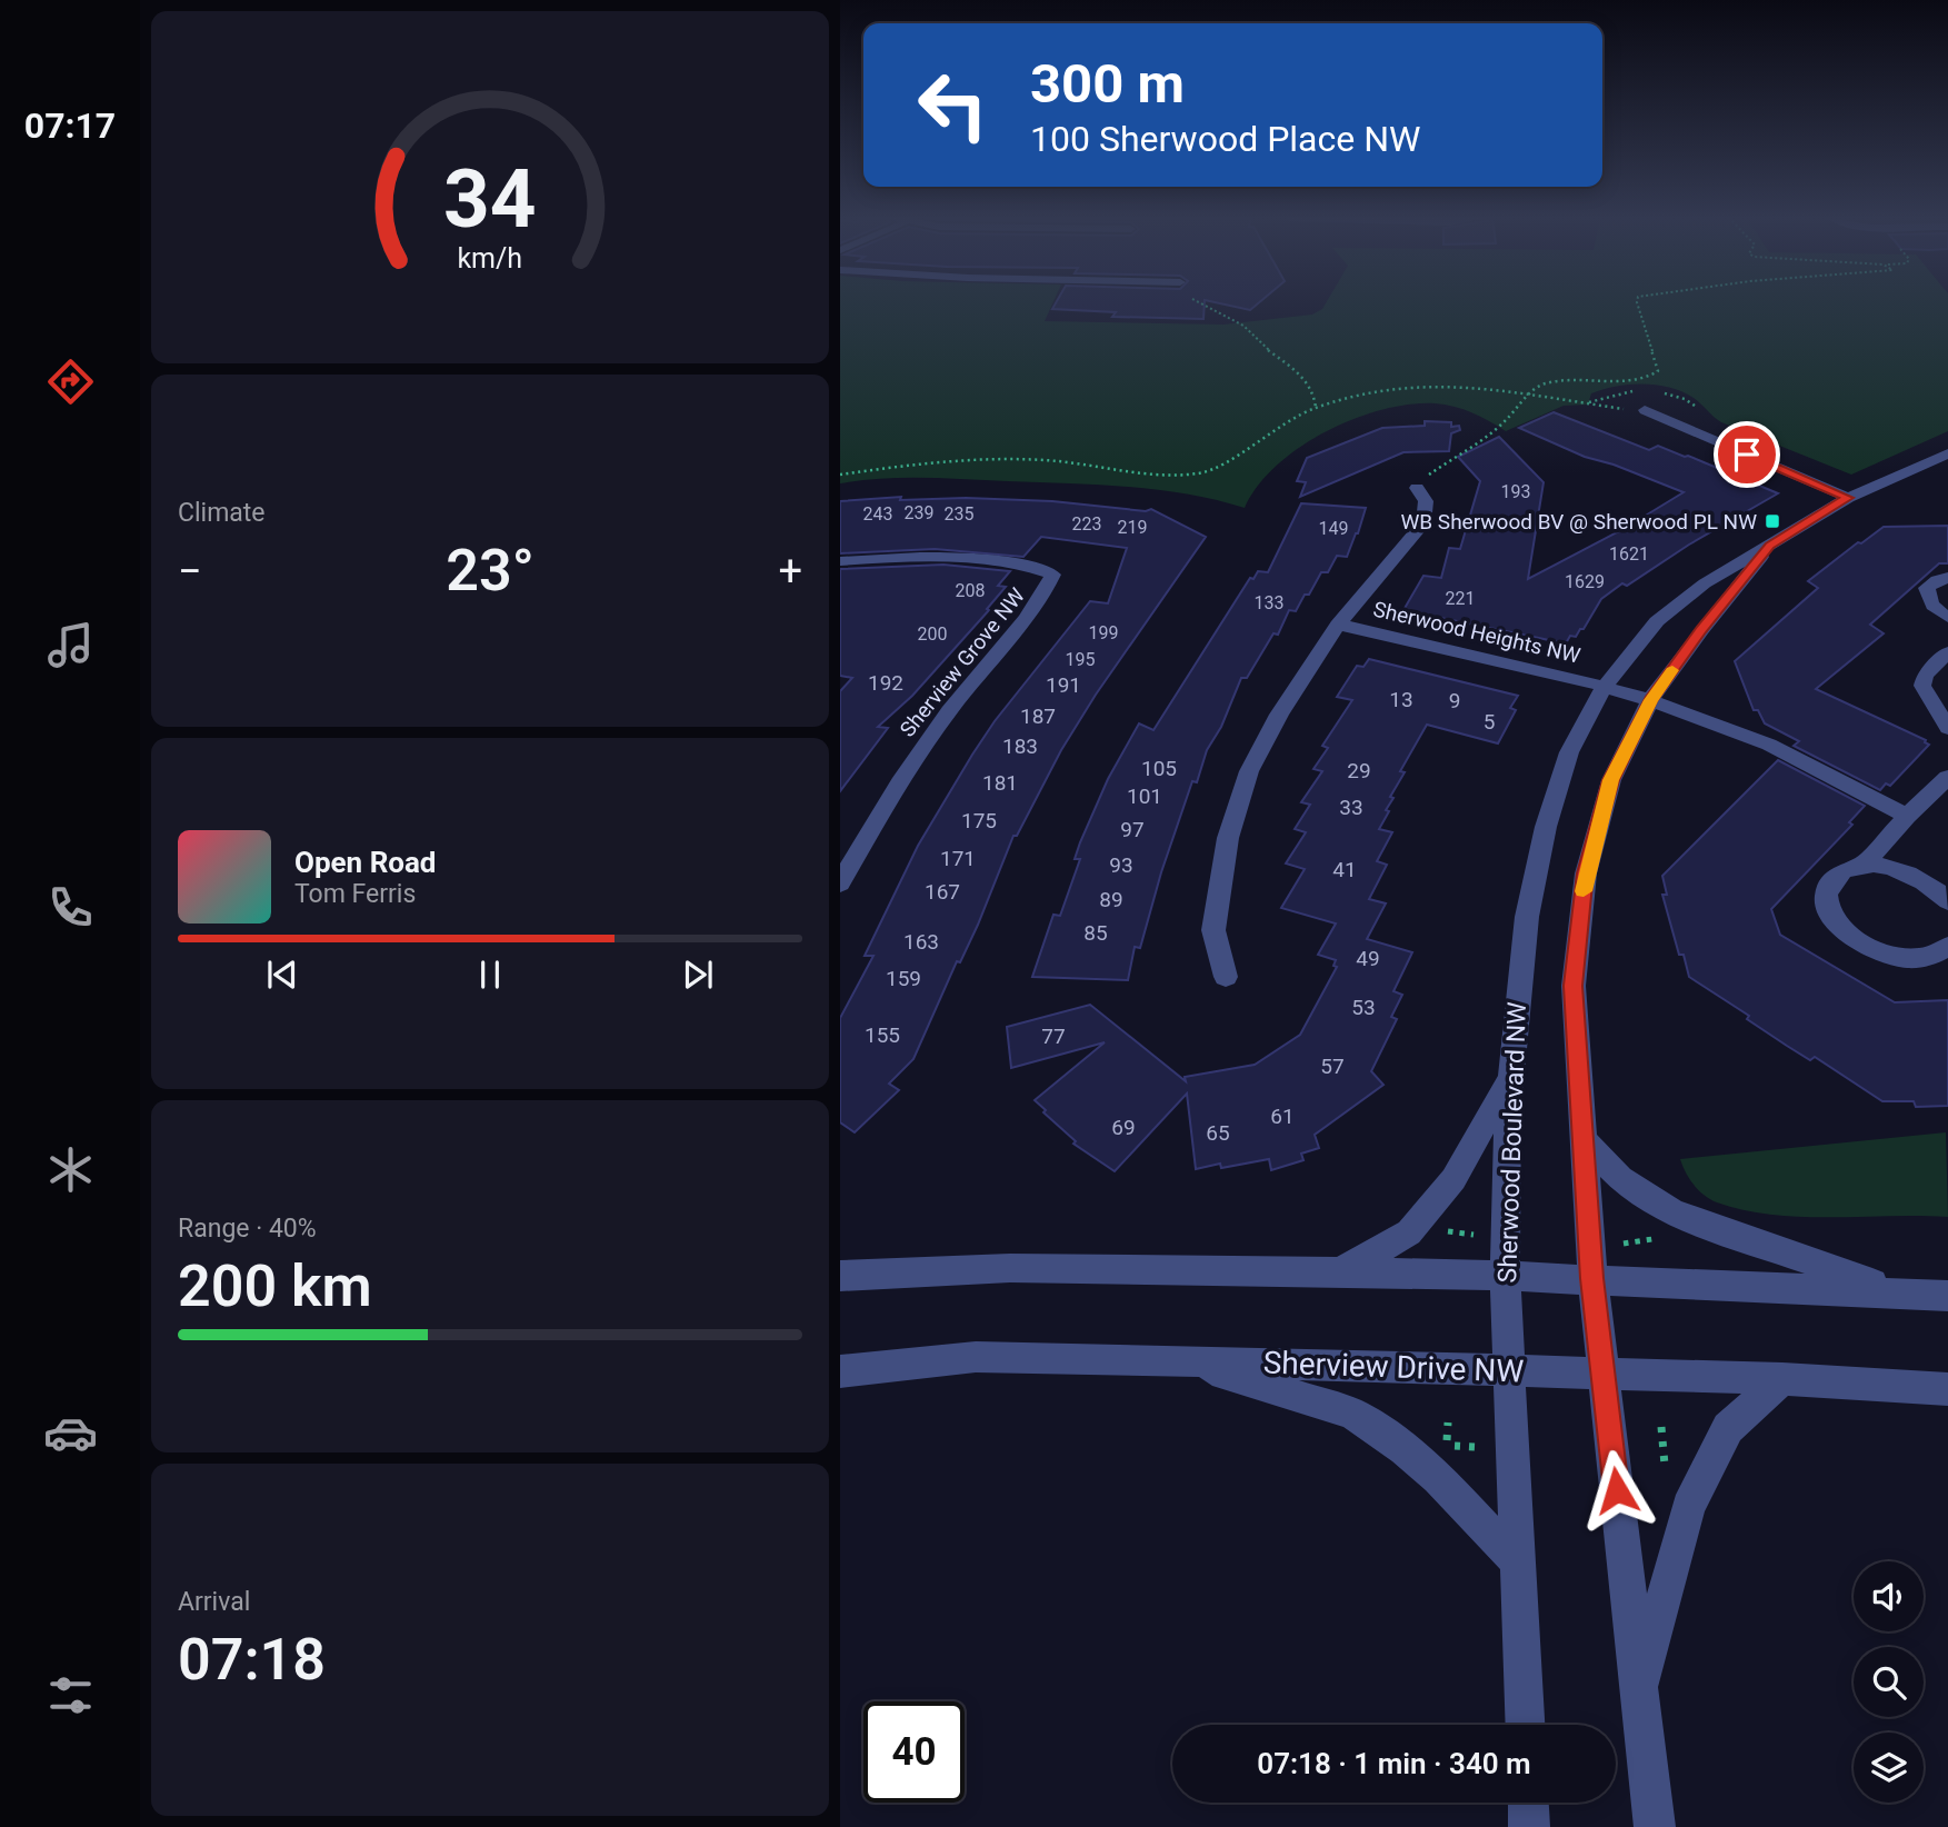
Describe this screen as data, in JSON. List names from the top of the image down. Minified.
{"streets":{"street":["Sherwood Heights NW","Sherview Grove NW","Sherwood Boulevard NW","Sherview Drive NW"]},"crossings":[["Sherwood Heights NW","Sherwood Boulevard NW"],["Sherwood Boulevard NW","Sherview Drive NW"]],"places":{"transit":["WB Sherwood BV @ Sherwood PL NW"]},"house_numbers":["193","239","243","235","223","219","149","1621","1629","208","221","133","199","200","195","192","191","13","9","187","5","183","105","29","181","101","33","175","97","171","93","41","167","89","85","163","49","159","53","155","77","57","61","69","65"],"page":{"tabs":"07:17","turn":["300 m","100 Sherwood Place NW"],"tile":["Climate",["Range · 40%","200 km"],["Arrival","07:18"]],"heat":["−","23°","+"],"song":["Open Road","Tom Ferris"],"limit":"40","trip":"07:18 · 1 min · 340 m","gauge":["34","km/h"]}}
